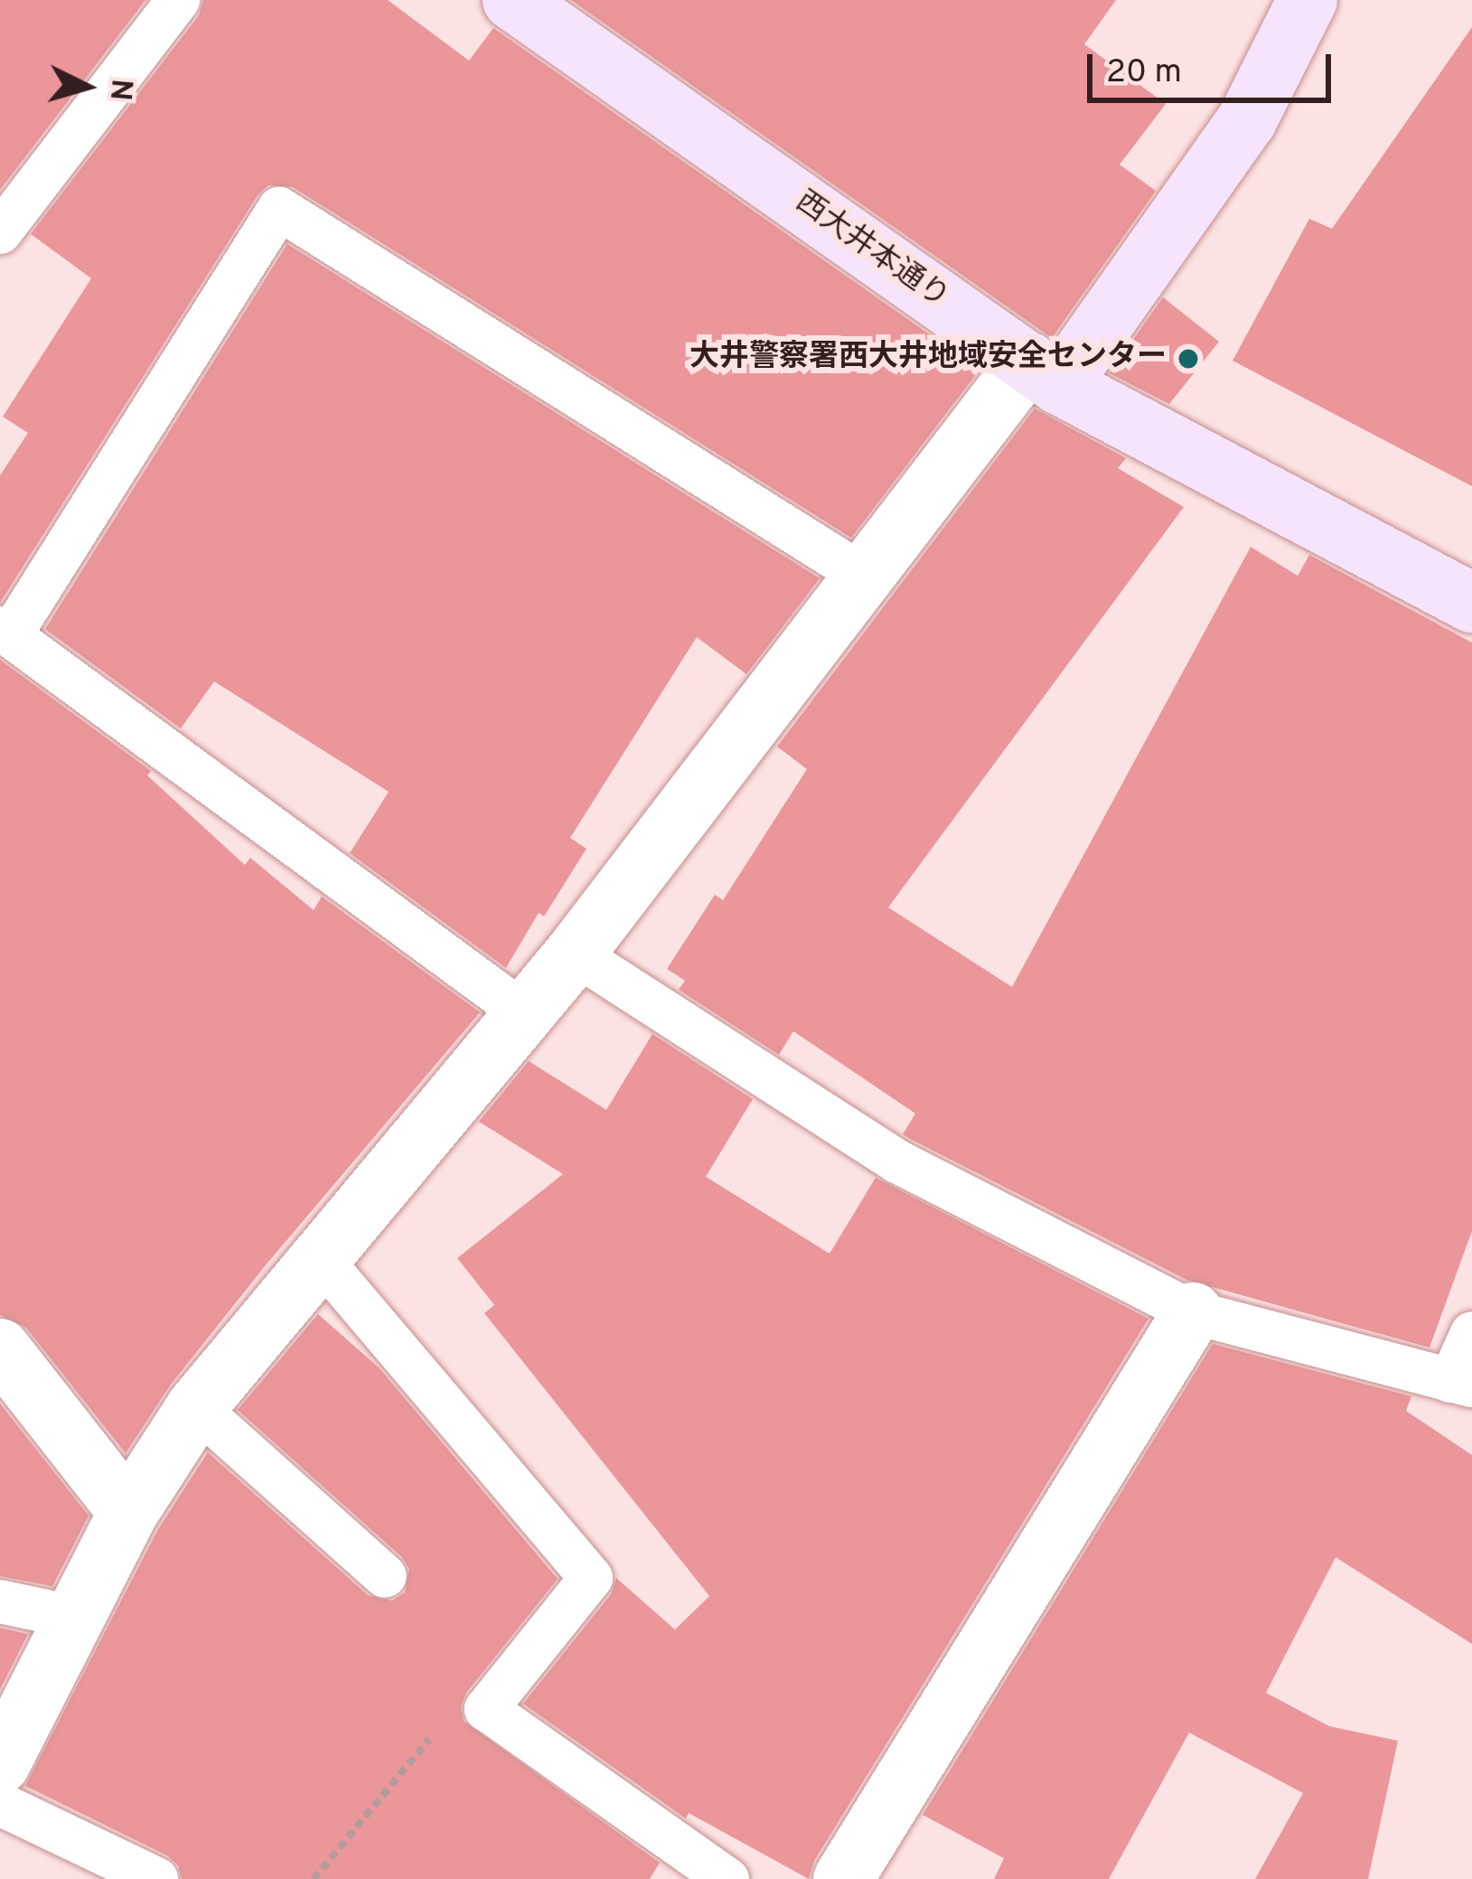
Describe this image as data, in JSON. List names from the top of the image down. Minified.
{"streets":{"street":["西大井本通り"]},"places":["大井警察署西大井地域安全センター"],"scale_bar":"20 m","north":"right"}
